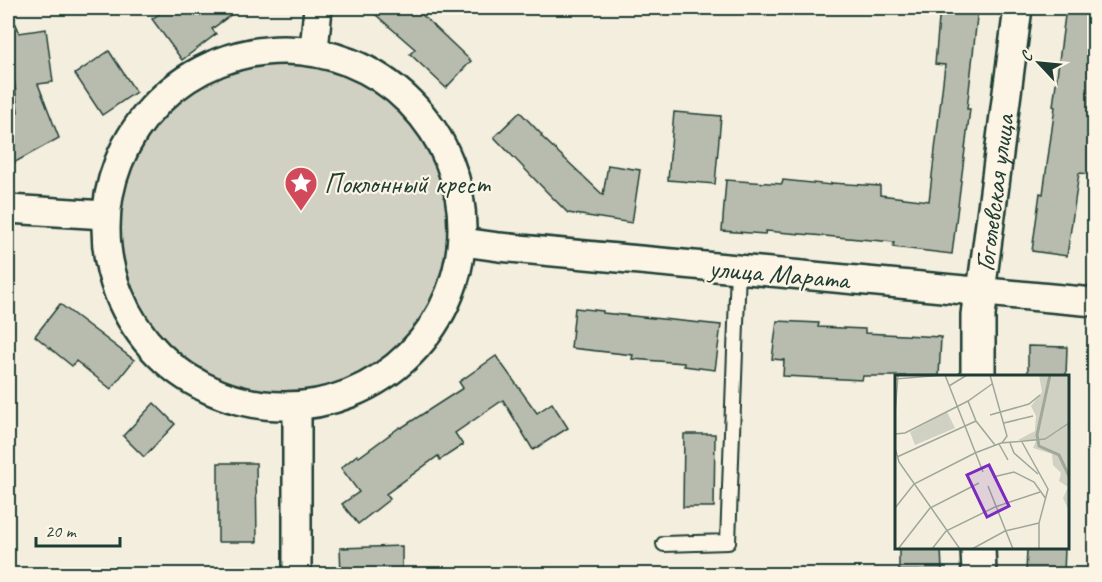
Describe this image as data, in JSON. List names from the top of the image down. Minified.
{"streets":{"street":["Гоголевская улица","улица Марата"]},"crossings":[["Гоголевская улица","улица Марата"]],"places":{"place":["Поклонный крест"]},"scale_bar":"20 m","north":"top left"}
